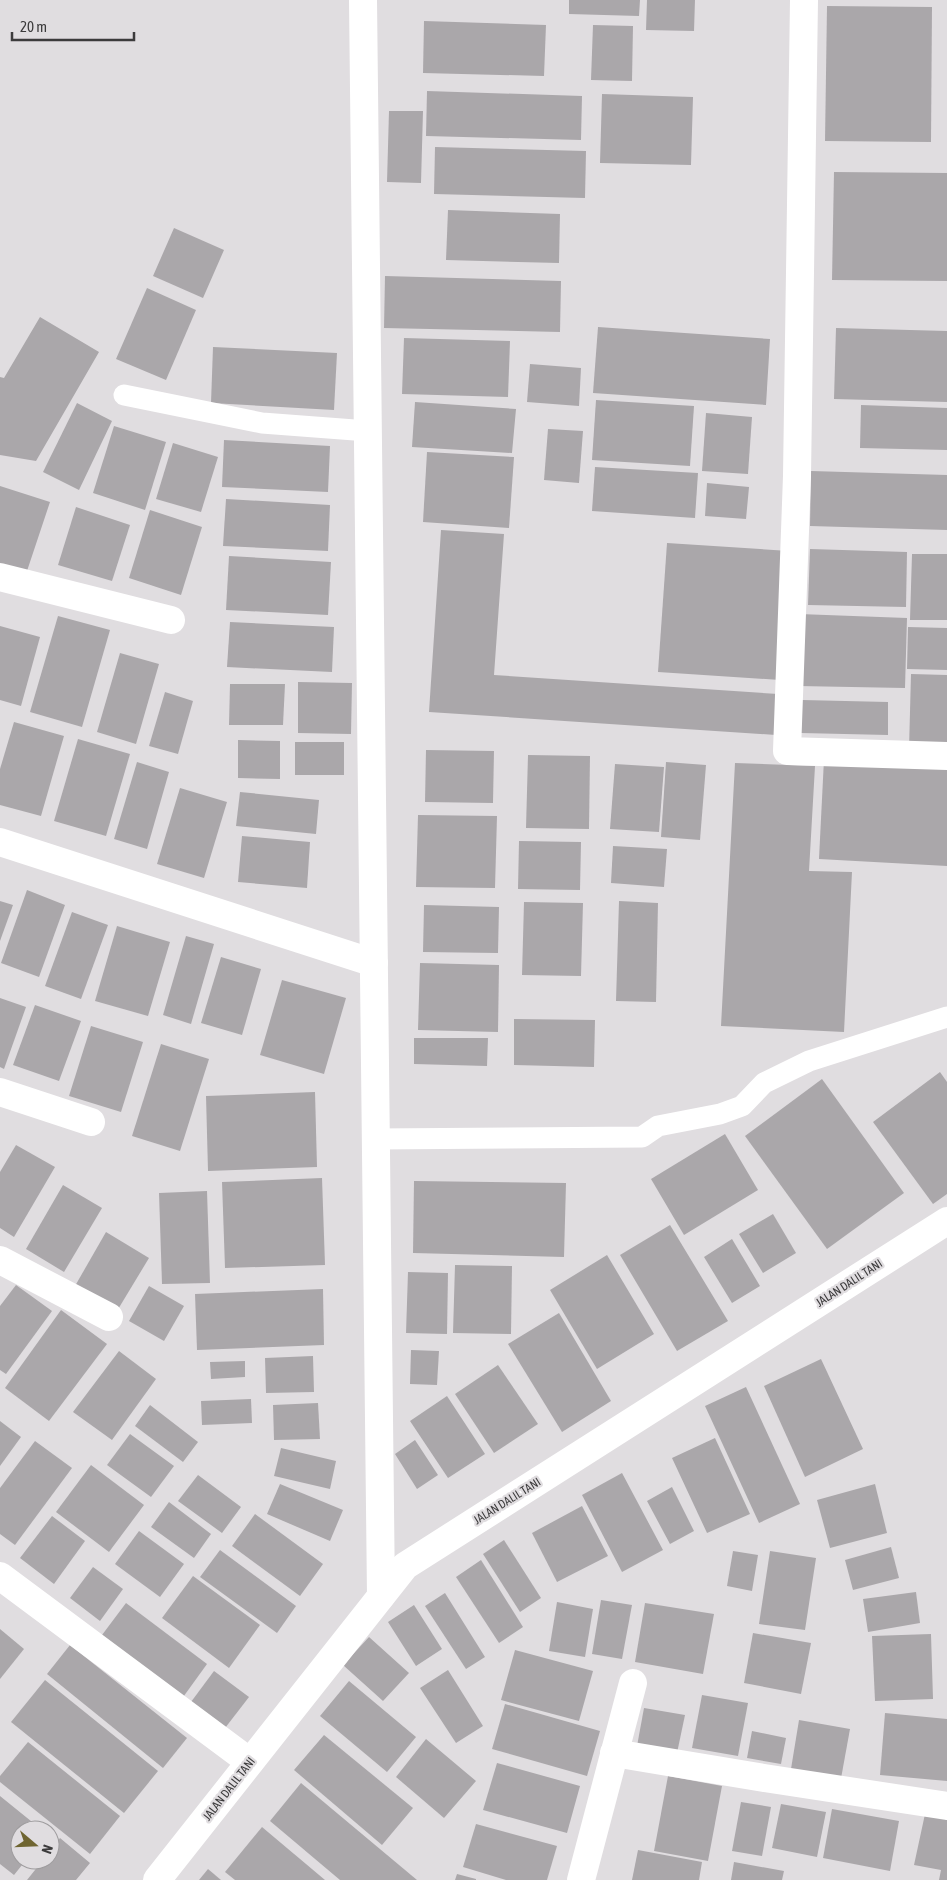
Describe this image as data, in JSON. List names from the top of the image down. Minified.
{"streets":{"street":["JALAN DALIL TANI"]},"scale_bar":"20 m","north":"right"}
